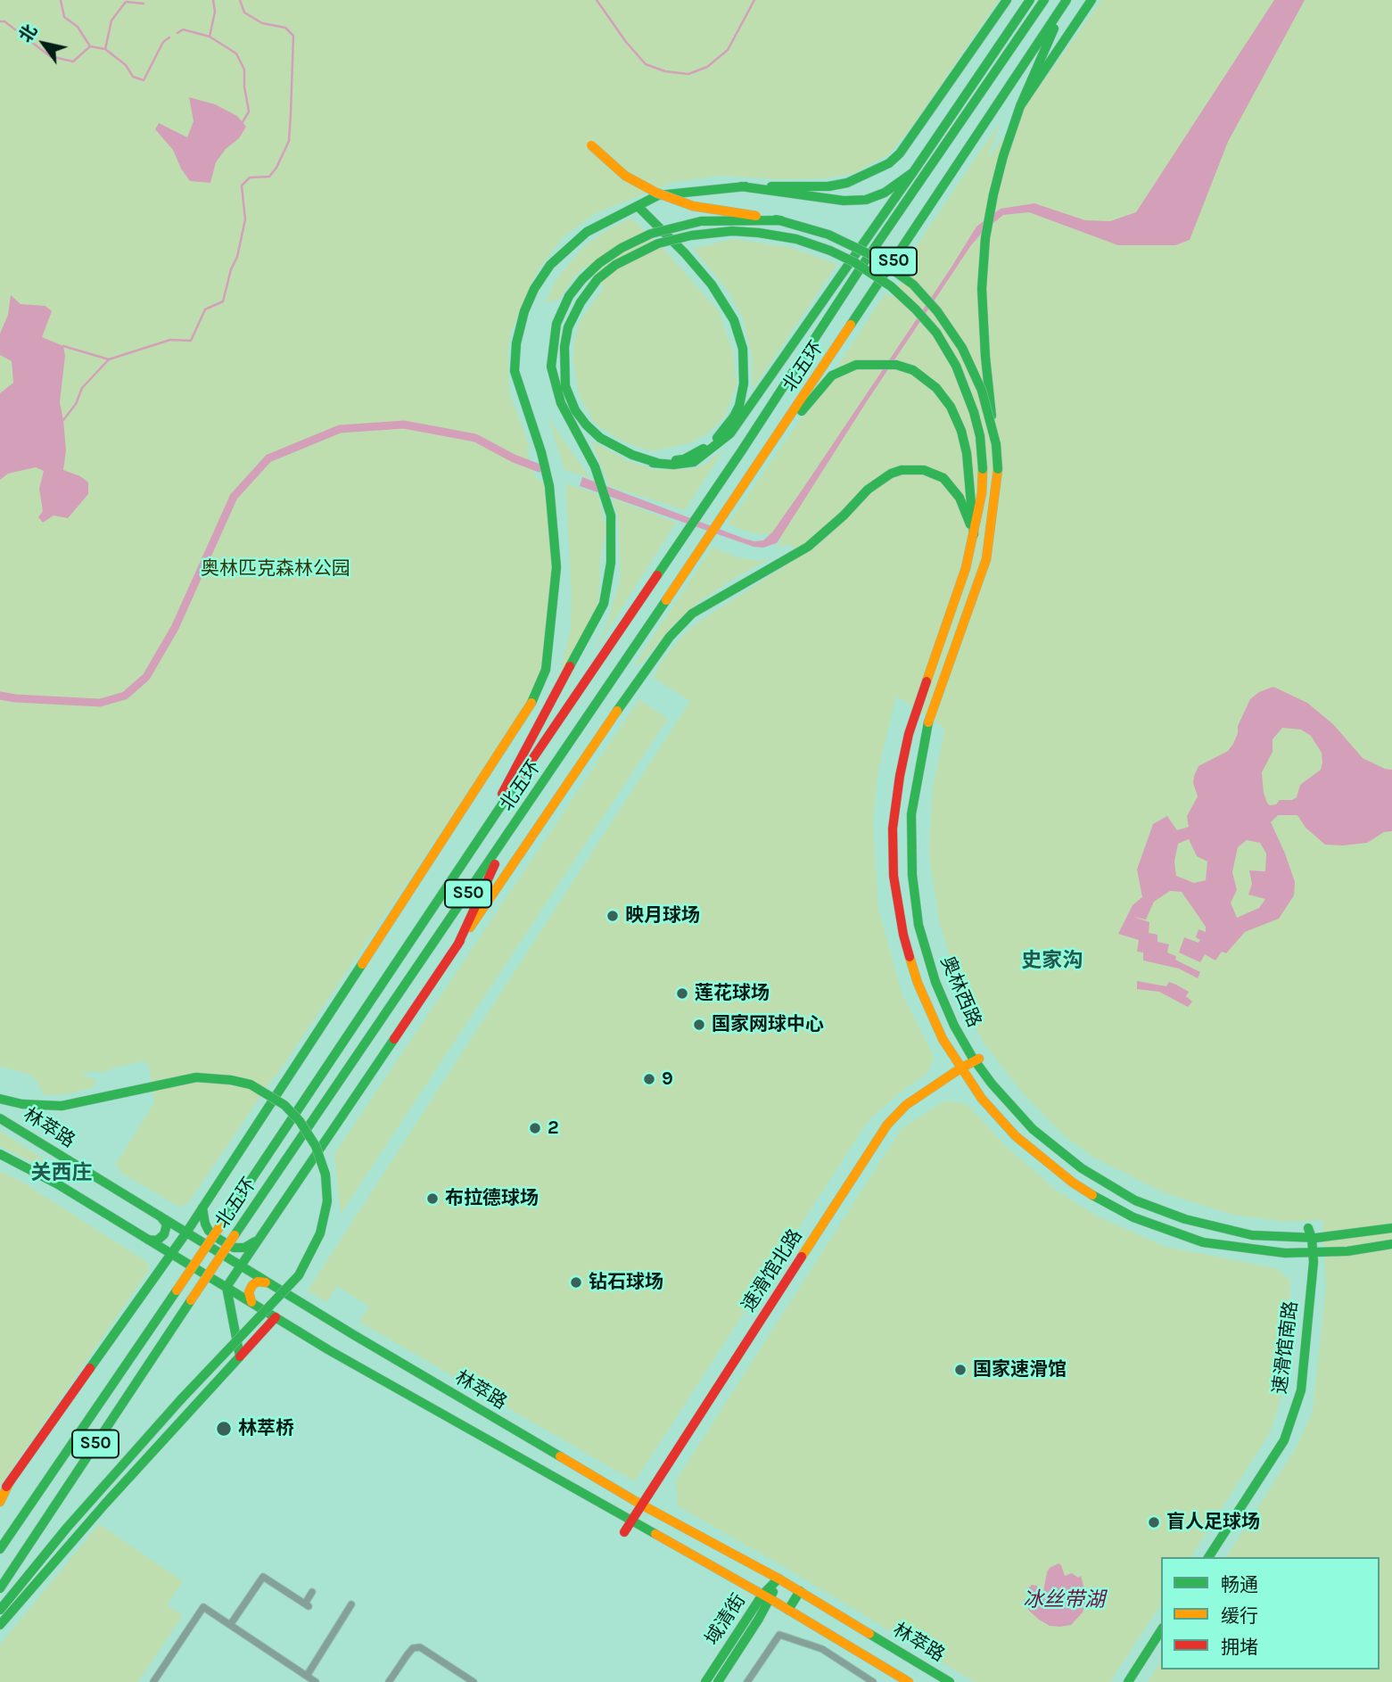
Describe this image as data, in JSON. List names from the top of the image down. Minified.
{"streets":{"main road":["S50","北五环","奥林西路","林萃路","速滑馆北路","速滑馆南路","域清街"]},"crossings":[["奥林西路","速滑馆北路"],["奥林西路","速滑馆南路"],["林萃路","速滑馆北路"],["林萃路","域清街"]],"districts":["史家沟","关西庄"],"water":["冰丝带湖"],"parks":["奥林匹克森林公园"],"places":["映月球场","莲花球场","国家网球中心","9","2","布拉德球场","钻石球场","国家速滑馆","林萃桥","盲人足球场"],"legend":["畅通","缓行","拥堵"],"north":"top left"}
